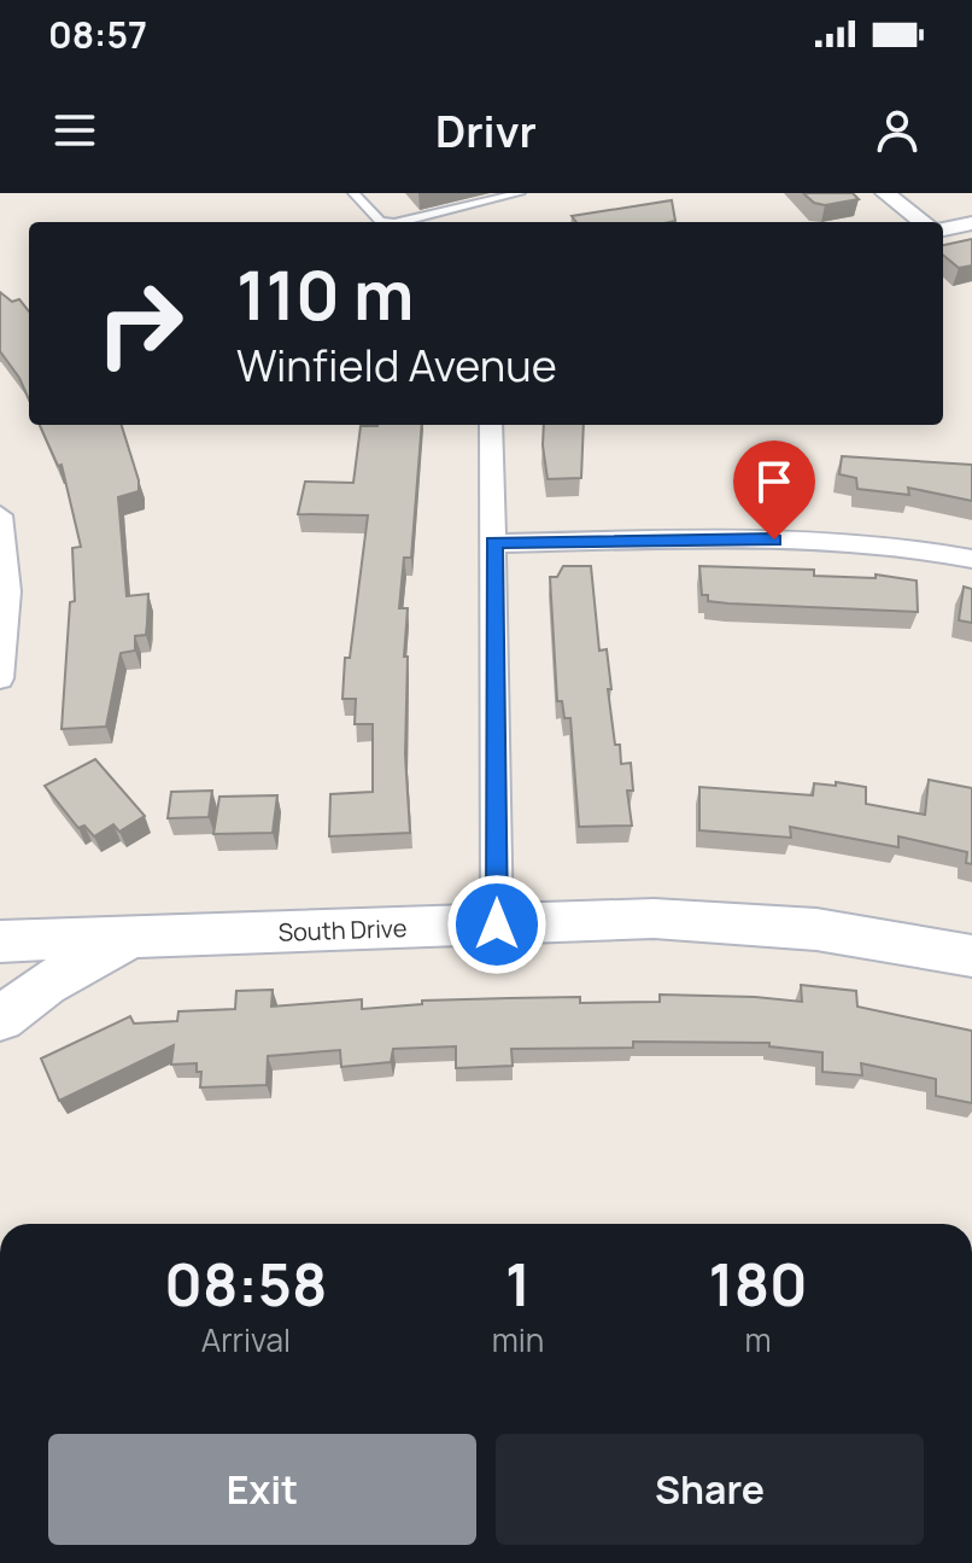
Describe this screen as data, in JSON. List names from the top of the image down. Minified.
{"streets":{"street":["South Drive"]},"page":{"status":"08:57","header":"Drivr","turn":["110 m","Winfield Avenue"],"eta":["08:58","Arrival","1","min","180","m"],"buttons":["Exit","Share"]}}
